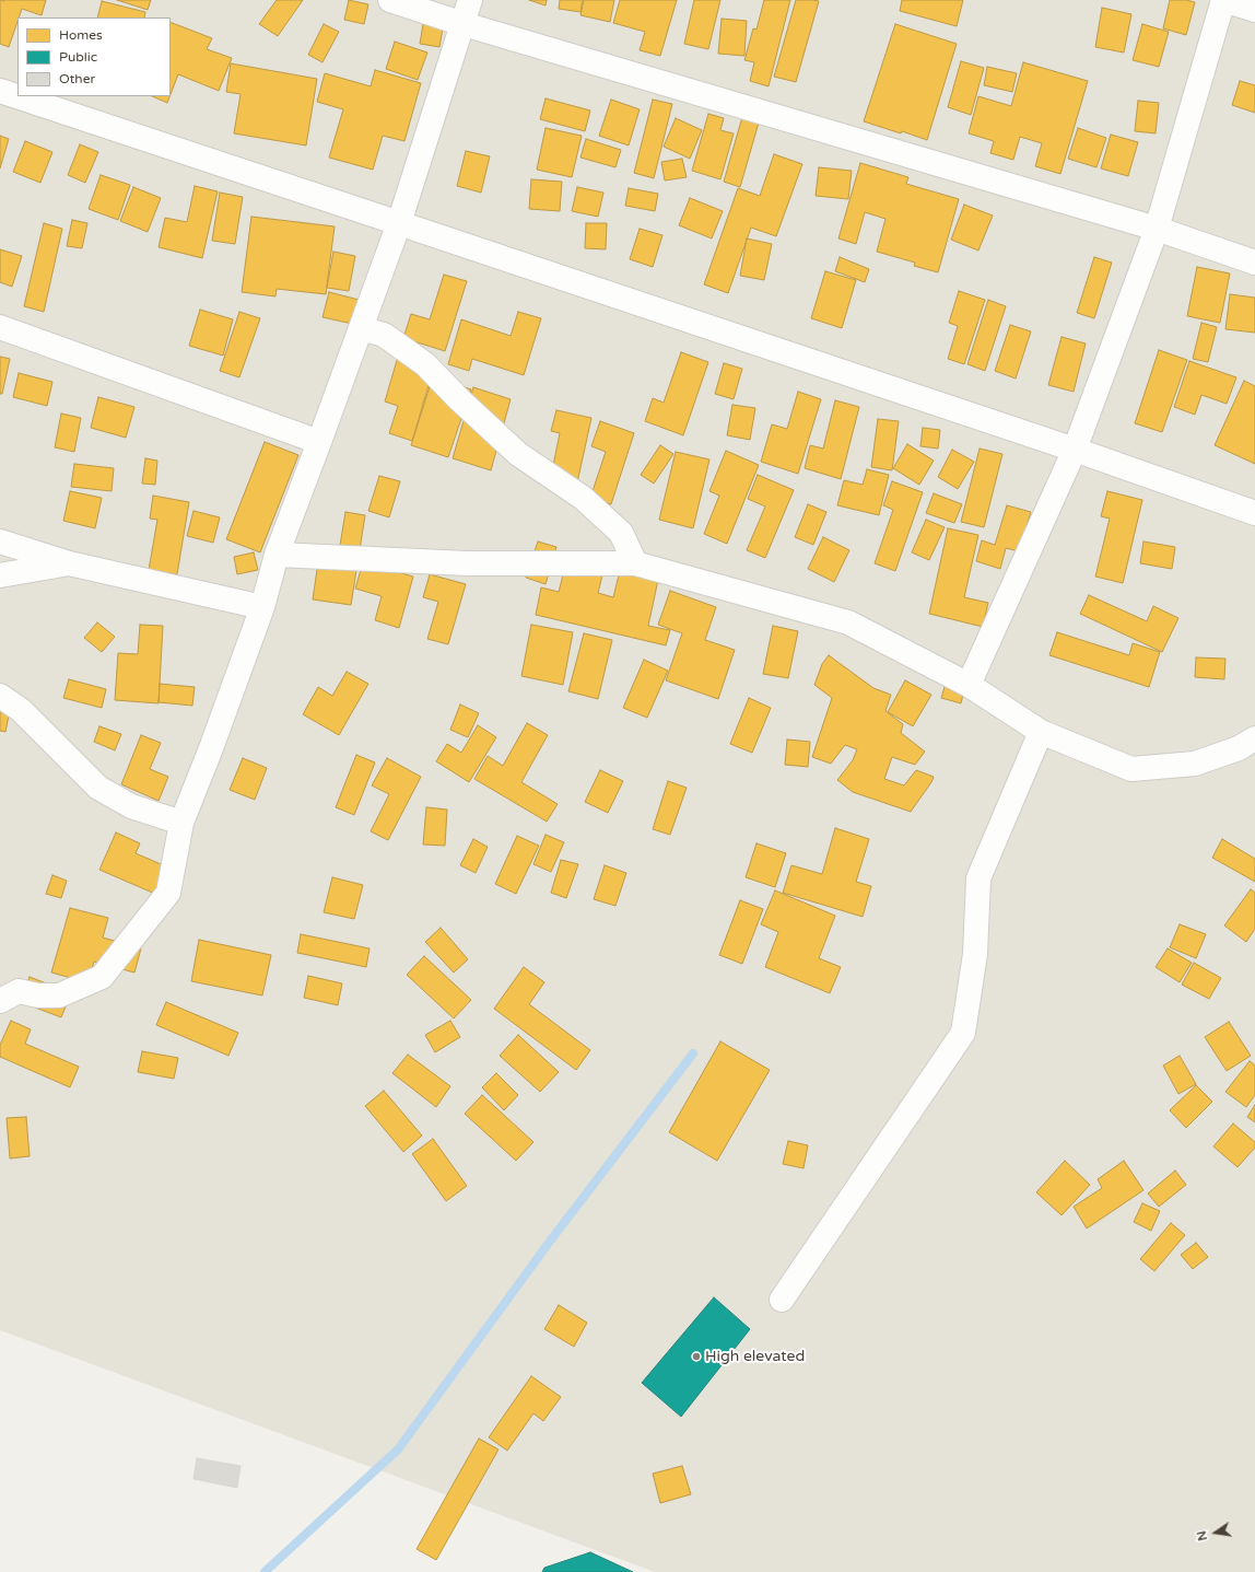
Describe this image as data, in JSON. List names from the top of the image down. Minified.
{"places":["High elevated"],"legend":["Homes","Public","Other"],"north":"left"}
